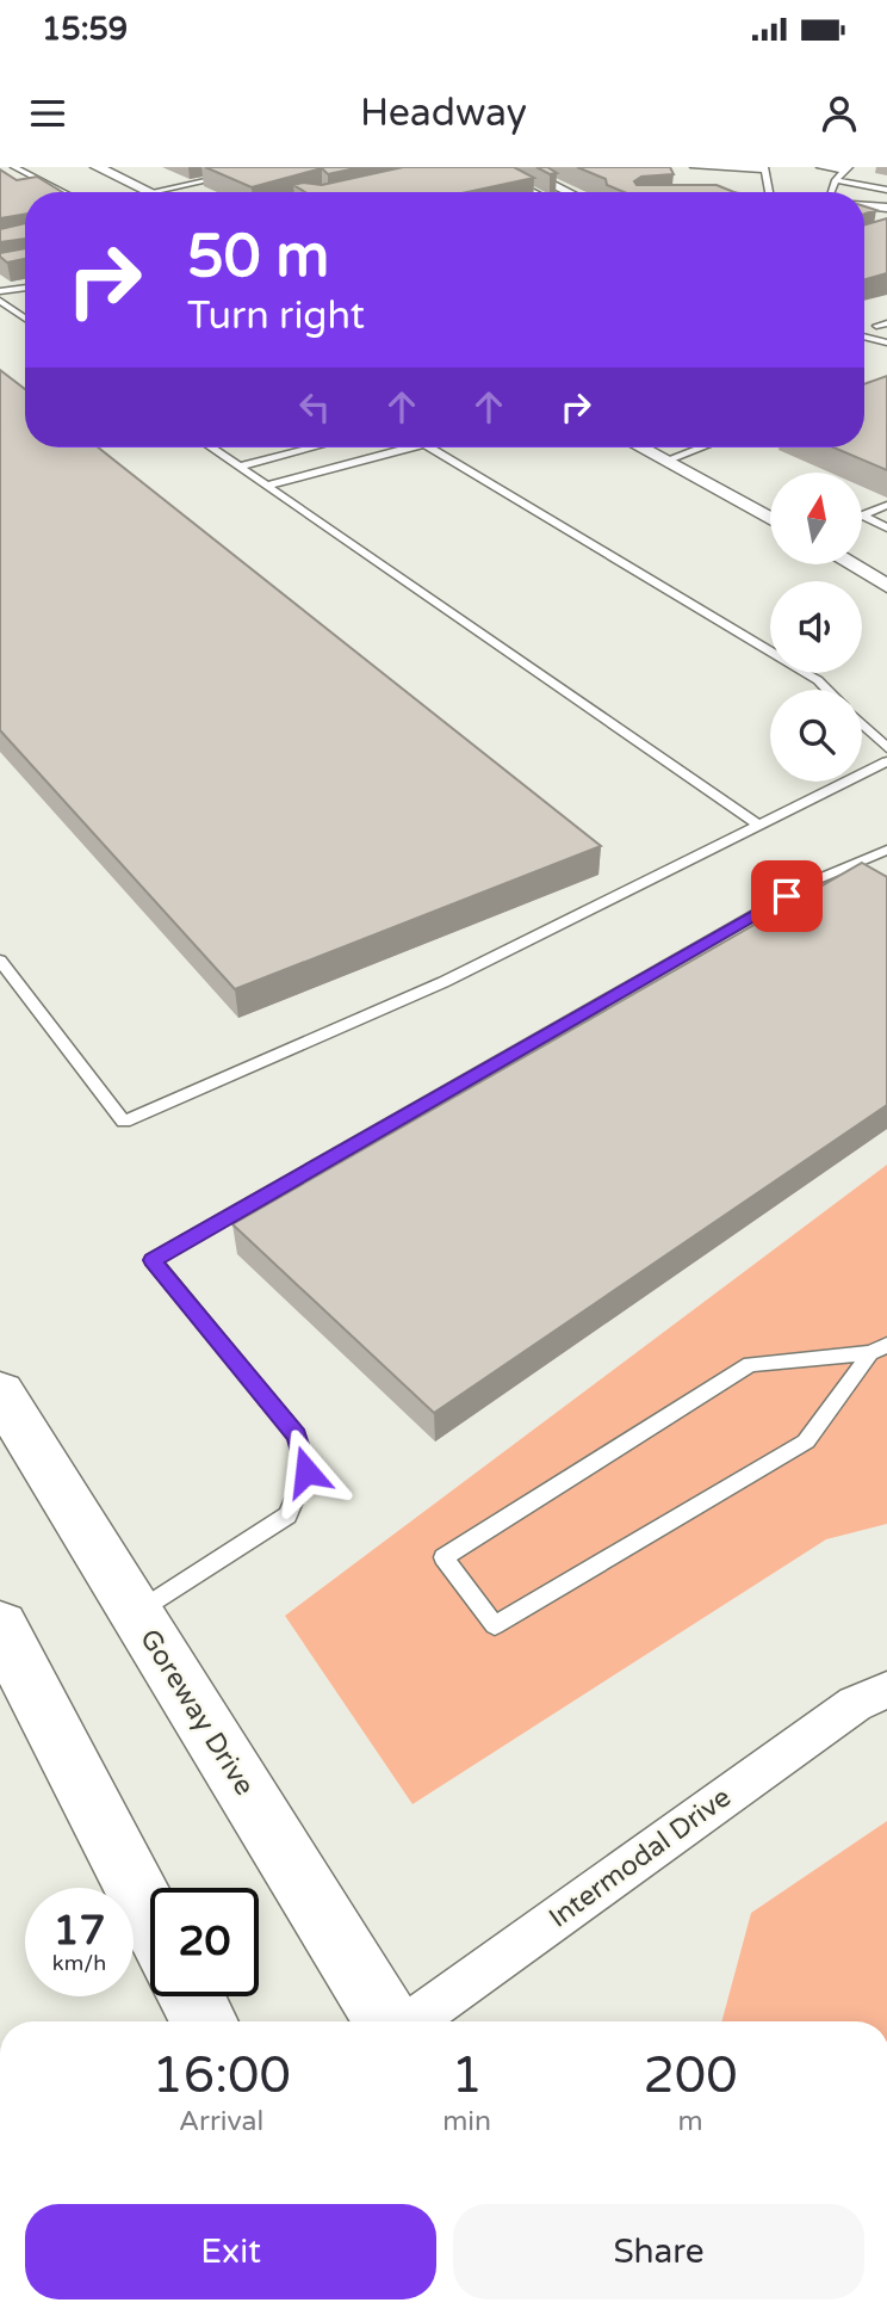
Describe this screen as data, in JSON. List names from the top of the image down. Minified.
{"streets":{"main road":["Goreway Drive"],"street":["Intermodal Drive"]},"north":"top","page":{"status":"15:59","header":"Headway","turn":["50 m","Turn right"],"speed":"17 km/h","limit":"20","eta":["16:00","Arrival","1","min","200","m"],"buttons":["Exit","Share"]}}
